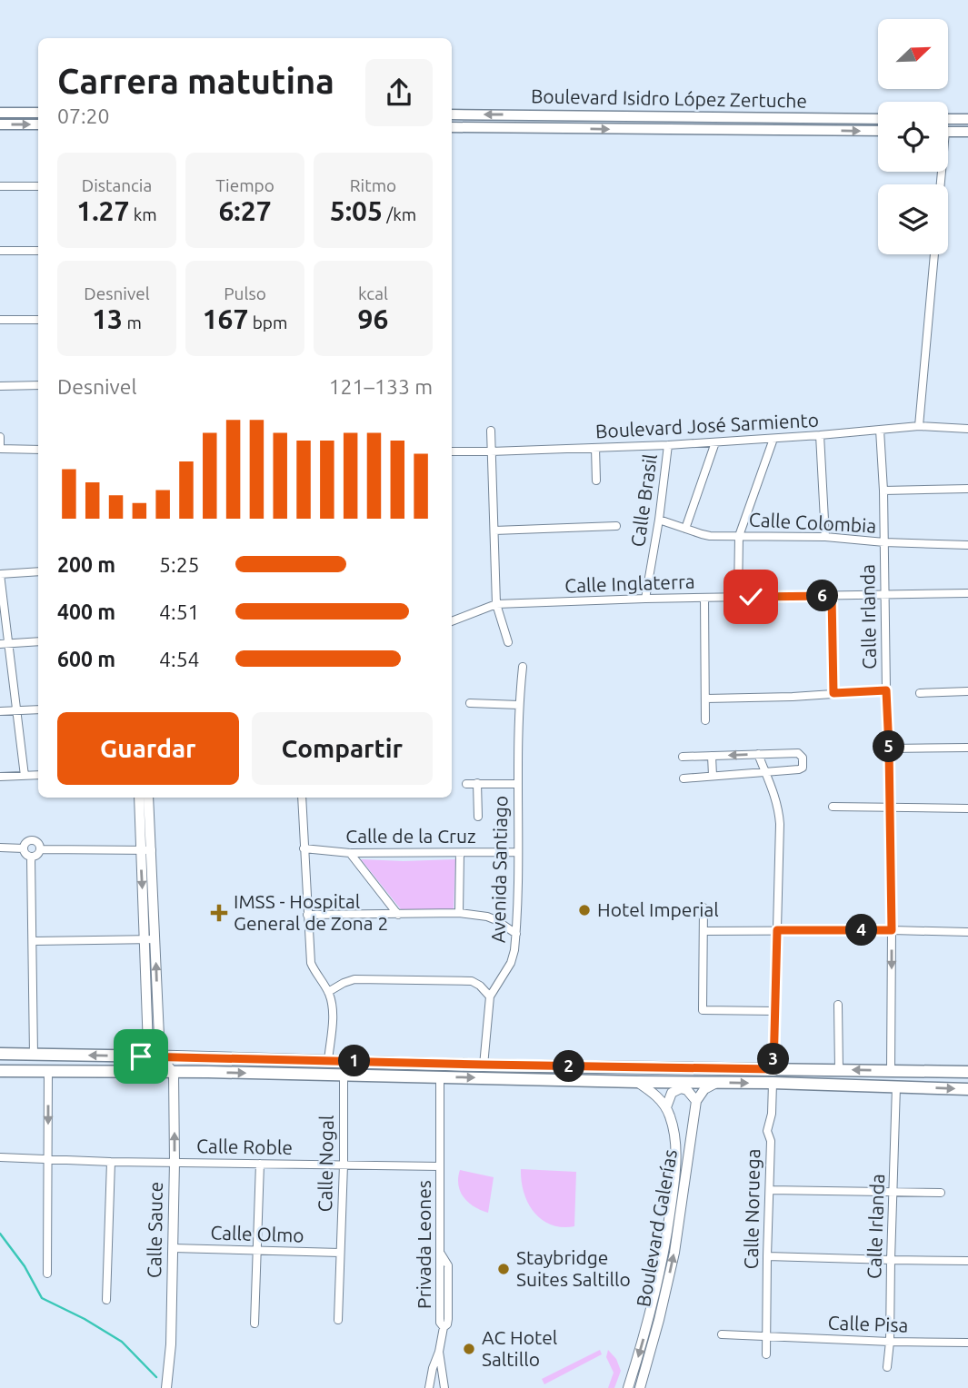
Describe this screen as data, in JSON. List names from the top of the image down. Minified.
{"streets":{"main road":["Boulevard Isidro López Zertuche"],"street":["Boulevard José Sarmiento","Calle Brasil","Calle Colombia","Calle Inglaterra","Calle Irlanda","Calle de la Cruz","Avenida Santiago","Calle Roble","Calle Nogal","Calle Noruega","Boulevard Galerías","Calle Sauce","Calle Olmo","Privada Leones","Calle Pisa"]},"crossings":[["Boulevard José Sarmiento","Calle Brasil"],["Boulevard José Sarmiento","Calle Irlanda"],["Calle Brasil","Calle Colombia"],["Calle Brasil","Calle Inglaterra"],["Calle Colombia","Calle Irlanda"],["Calle Inglaterra","Calle Irlanda"],["Calle Irlanda","Calle Pisa"],["Calle de la Cruz","Avenida Santiago"],["Calle Roble","Calle Nogal"],["Calle Roble","Calle Sauce"],["Calle Roble","Privada Leones"],["Calle Nogal","Calle Olmo"],["Calle Noruega","Calle Pisa"],["Calle Sauce","Calle Olmo"]],"places":{"other":["Hotel Imperial","Staybridge Suites Saltillo","AC Hotel Saltillo"],"health":["IMSS - Hospital General de Zona 2"]},"north":"top right","page":{"heading":["Carrera matutina","07:20"],"stats":[["Distancia","1.27 km"],["Tiempo","6:27"],["Ritmo","5:05 /km"],["Desnivel","13 m"],["Pulso","167 bpm"],["kcal","96"]],"chart":["Desnivel","121–133 m"],"list":[{"name":"200 m","note":"5:25"},{"name":"400 m","note":"4:51"},{"name":"600 m","note":"4:54"}],"pins":["6","5","4","3","1","2"],"buttons":["Guardar","Compartir"]}}
